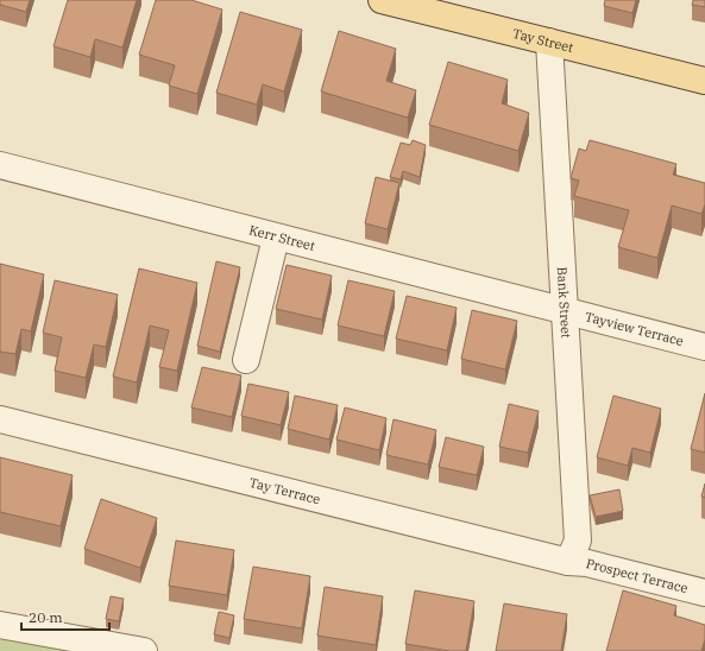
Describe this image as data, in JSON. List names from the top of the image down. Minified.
{"streets":{"main road":["Tay Street"],"street":["Kerr Street","Bank Street","Tayview Terrace","Tay Terrace","Prospect Terrace"]},"crossings":[["Tay Street","Bank Street"],["Kerr Street","Bank Street"],["Kerr Street","Tayview Terrace"],["Bank Street","Tayview Terrace"],["Bank Street","Tay Terrace"],["Bank Street","Prospect Terrace"],["Tay Terrace","Prospect Terrace"]],"scale_bar":"20 m"}
